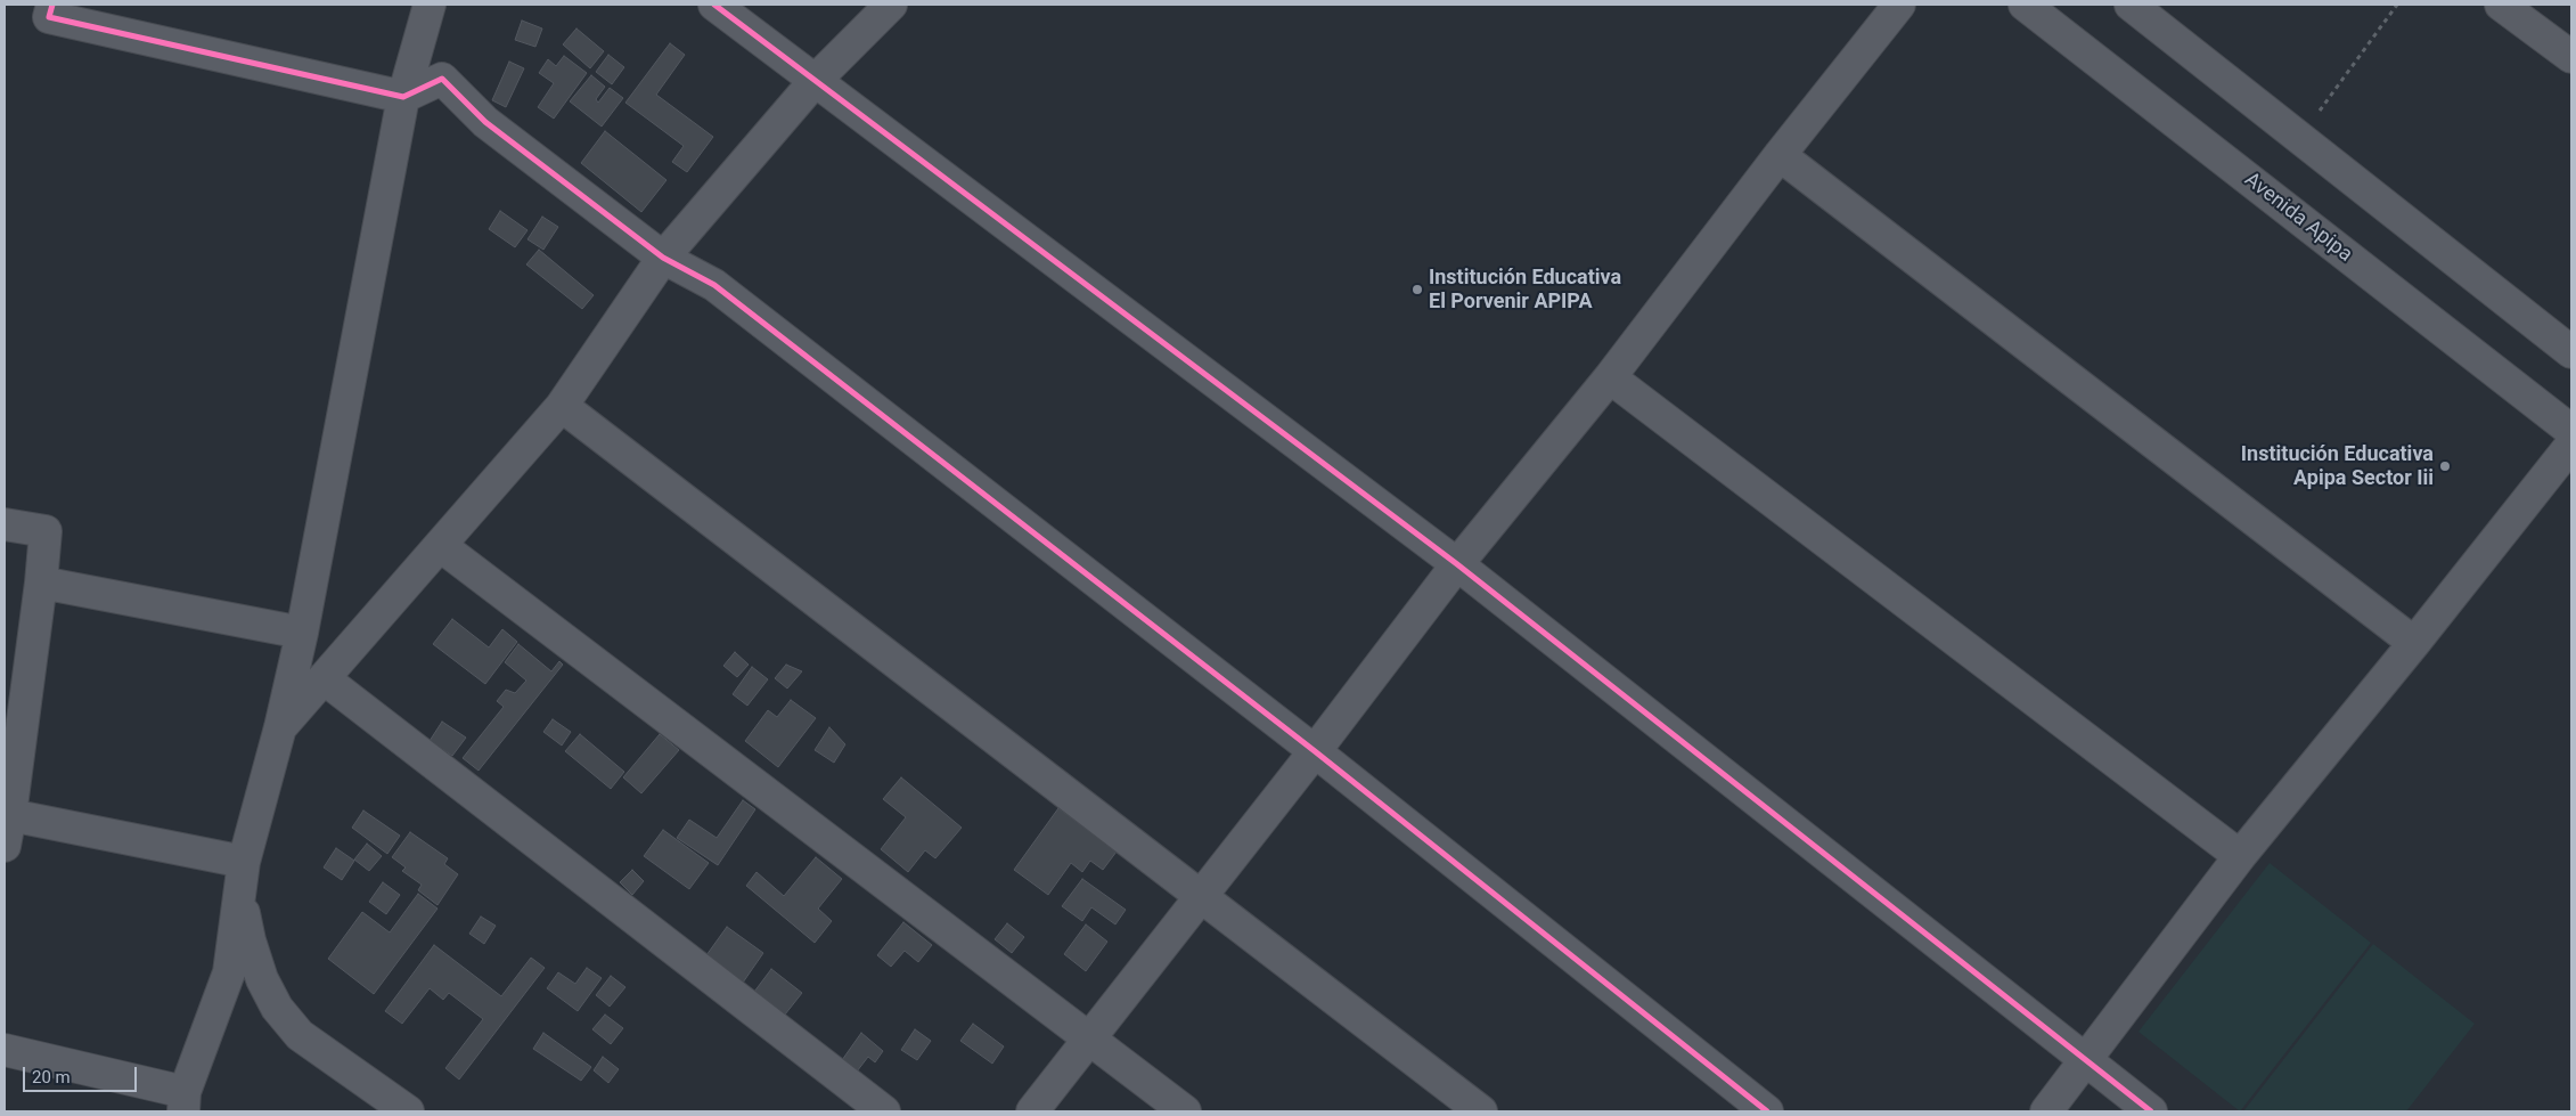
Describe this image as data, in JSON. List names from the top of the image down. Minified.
{"streets":{"street":["Avenida Apipa"]},"places":["Institución Educativa El Porvenir APIPA","Institución Educativa Apipa Sector Iii"],"scale_bar":"20 m"}
